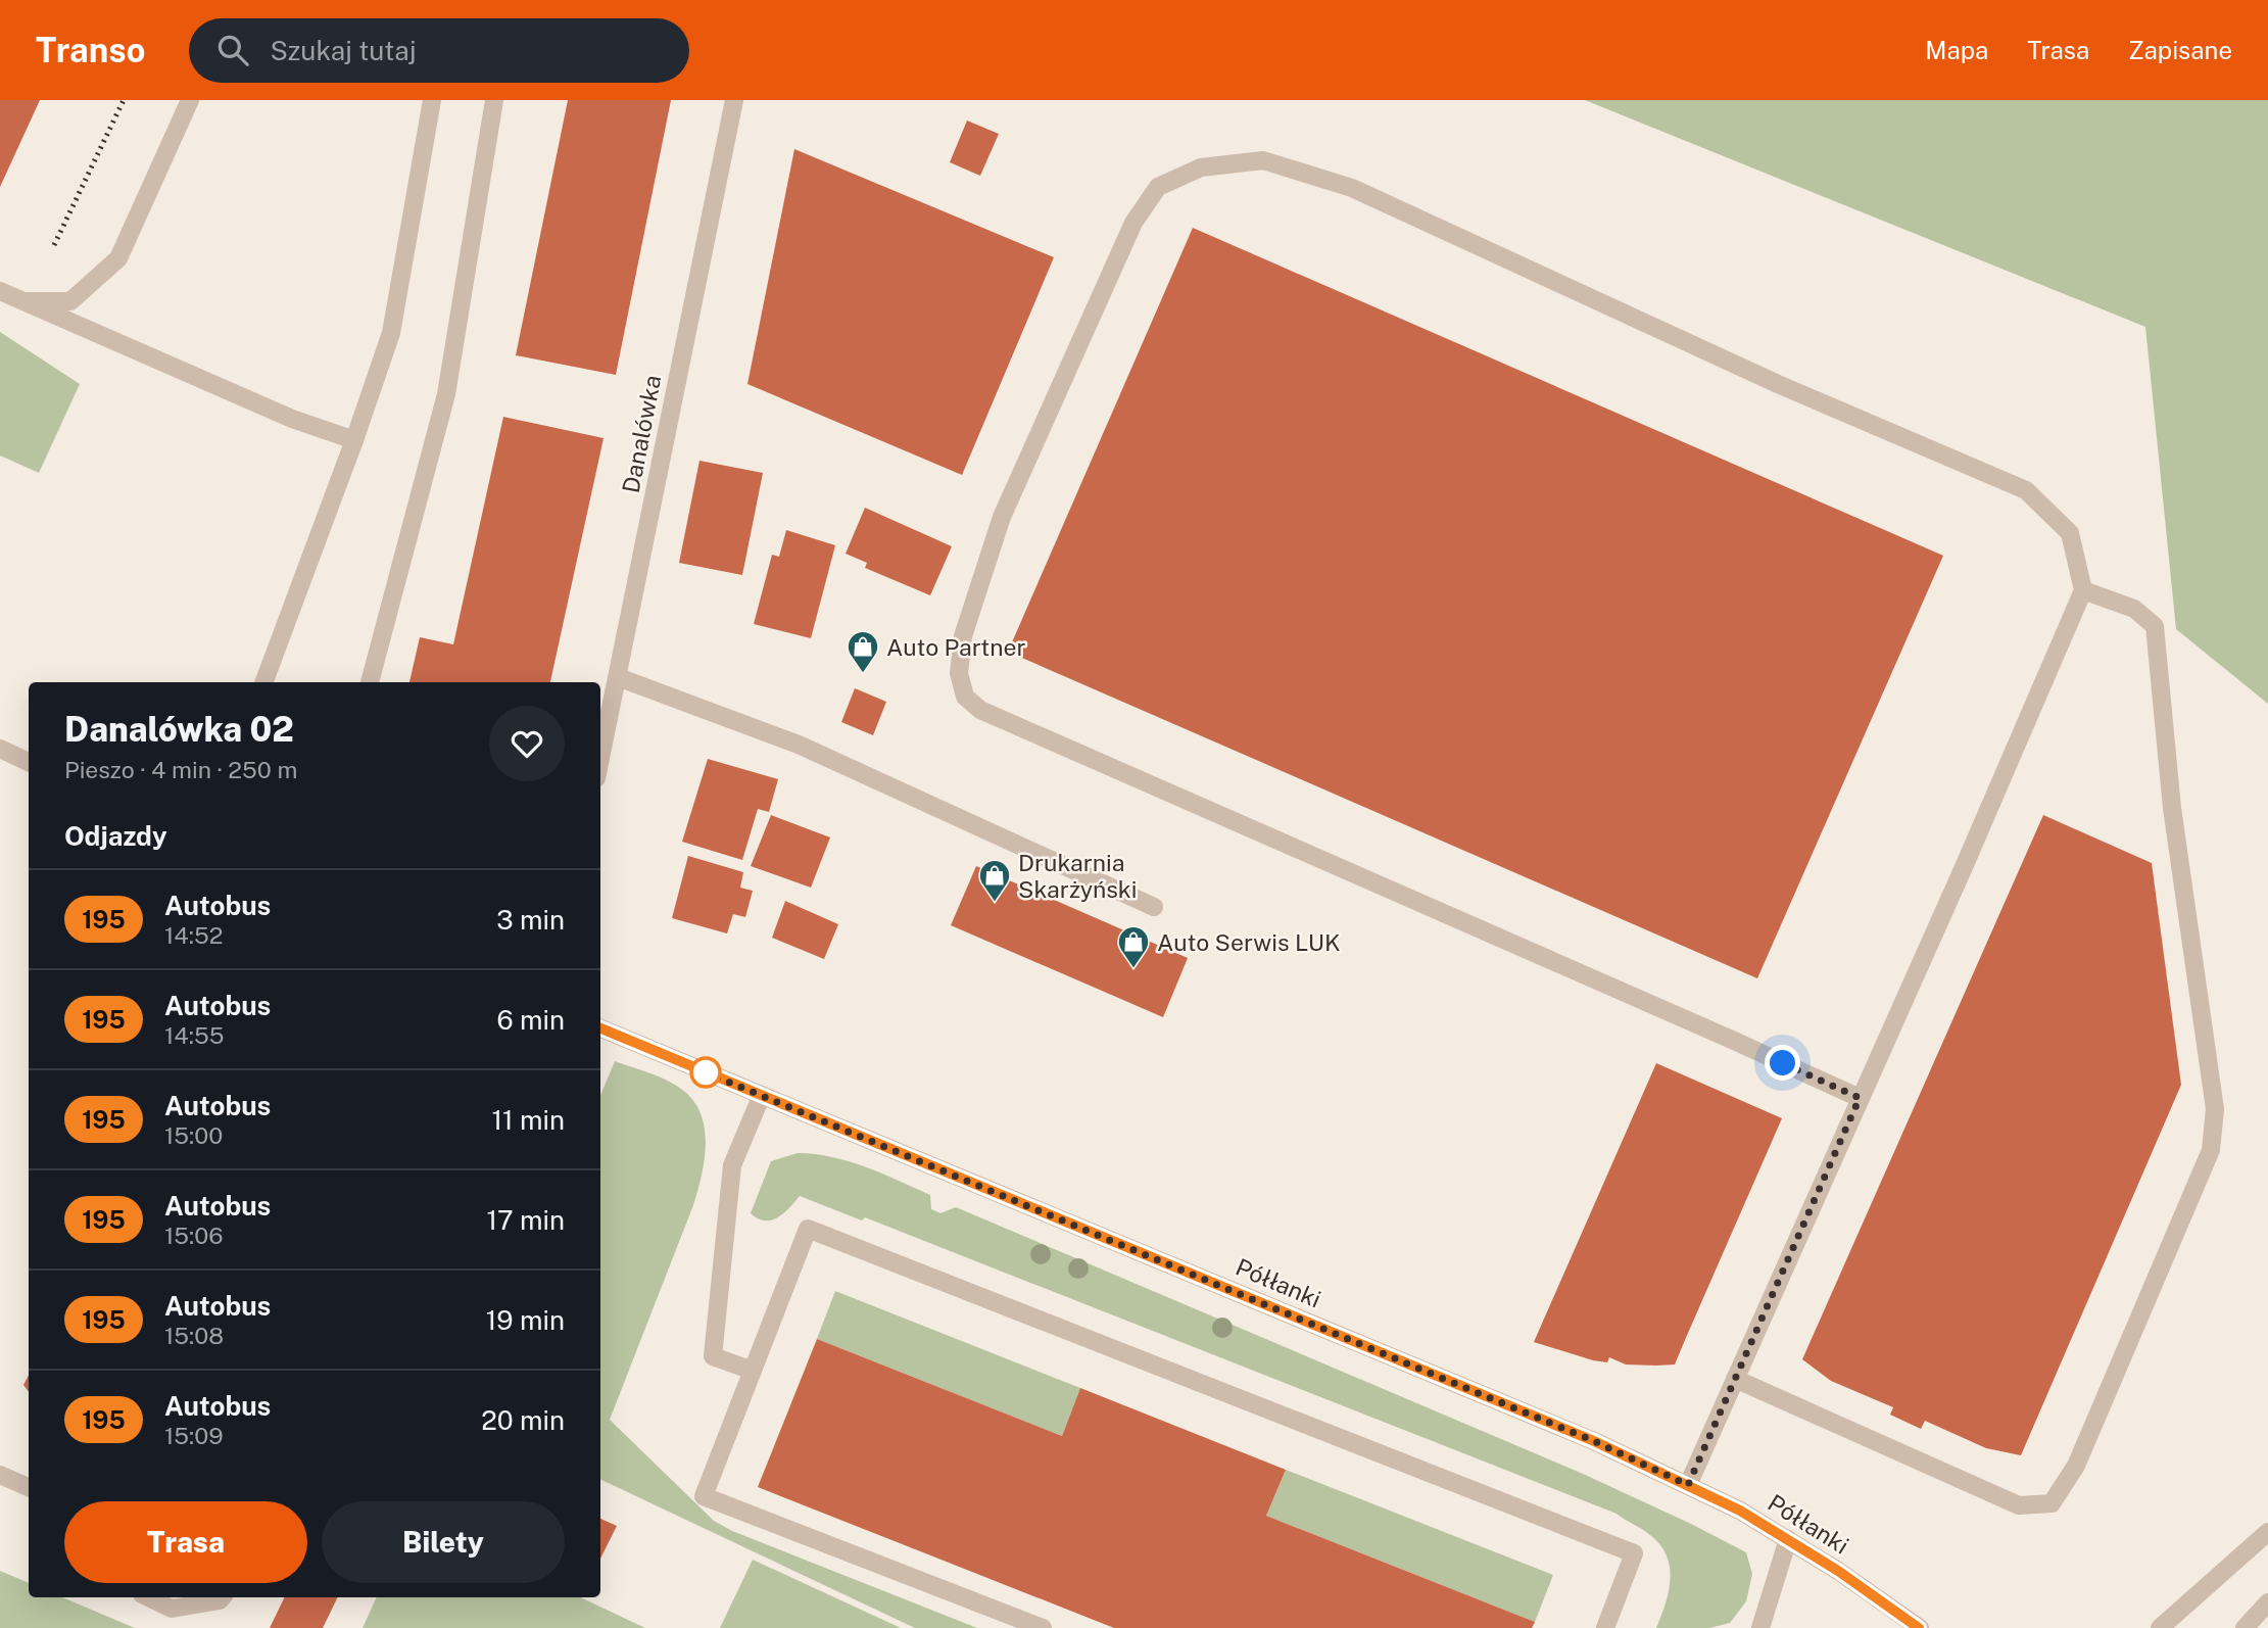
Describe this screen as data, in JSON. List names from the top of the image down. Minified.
{"streets":{"street":["Danalówka","Półłanki"]},"places":{"shop":["Auto Partner","Drukarnia Skarżyński","Auto Serwis LUK"]},"lines":["bus line 195"],"page":{"header":"Transo","search":"Szukaj tutaj","nav":["Mapa","Trasa","Zapisane"],"heading":[["Danalówka 02","Pieszo · 4 min · 250 m"],"Odjazdy"],"list":[{"mark":"195","name":"Autobus","note":"14:52","value":"3 min"},{"mark":"195","name":"Autobus","note":"14:55","value":"6 min"},{"mark":"195","name":"Autobus","note":"15:00","value":"11 min"},{"mark":"195","name":"Autobus","note":"15:06","value":"17 min"},{"mark":"195","name":"Autobus","note":"15:08","value":"19 min"},{"mark":"195","name":"Autobus","note":"15:09","value":"20 min"}],"buttons":["Trasa","Bilety"]}}
